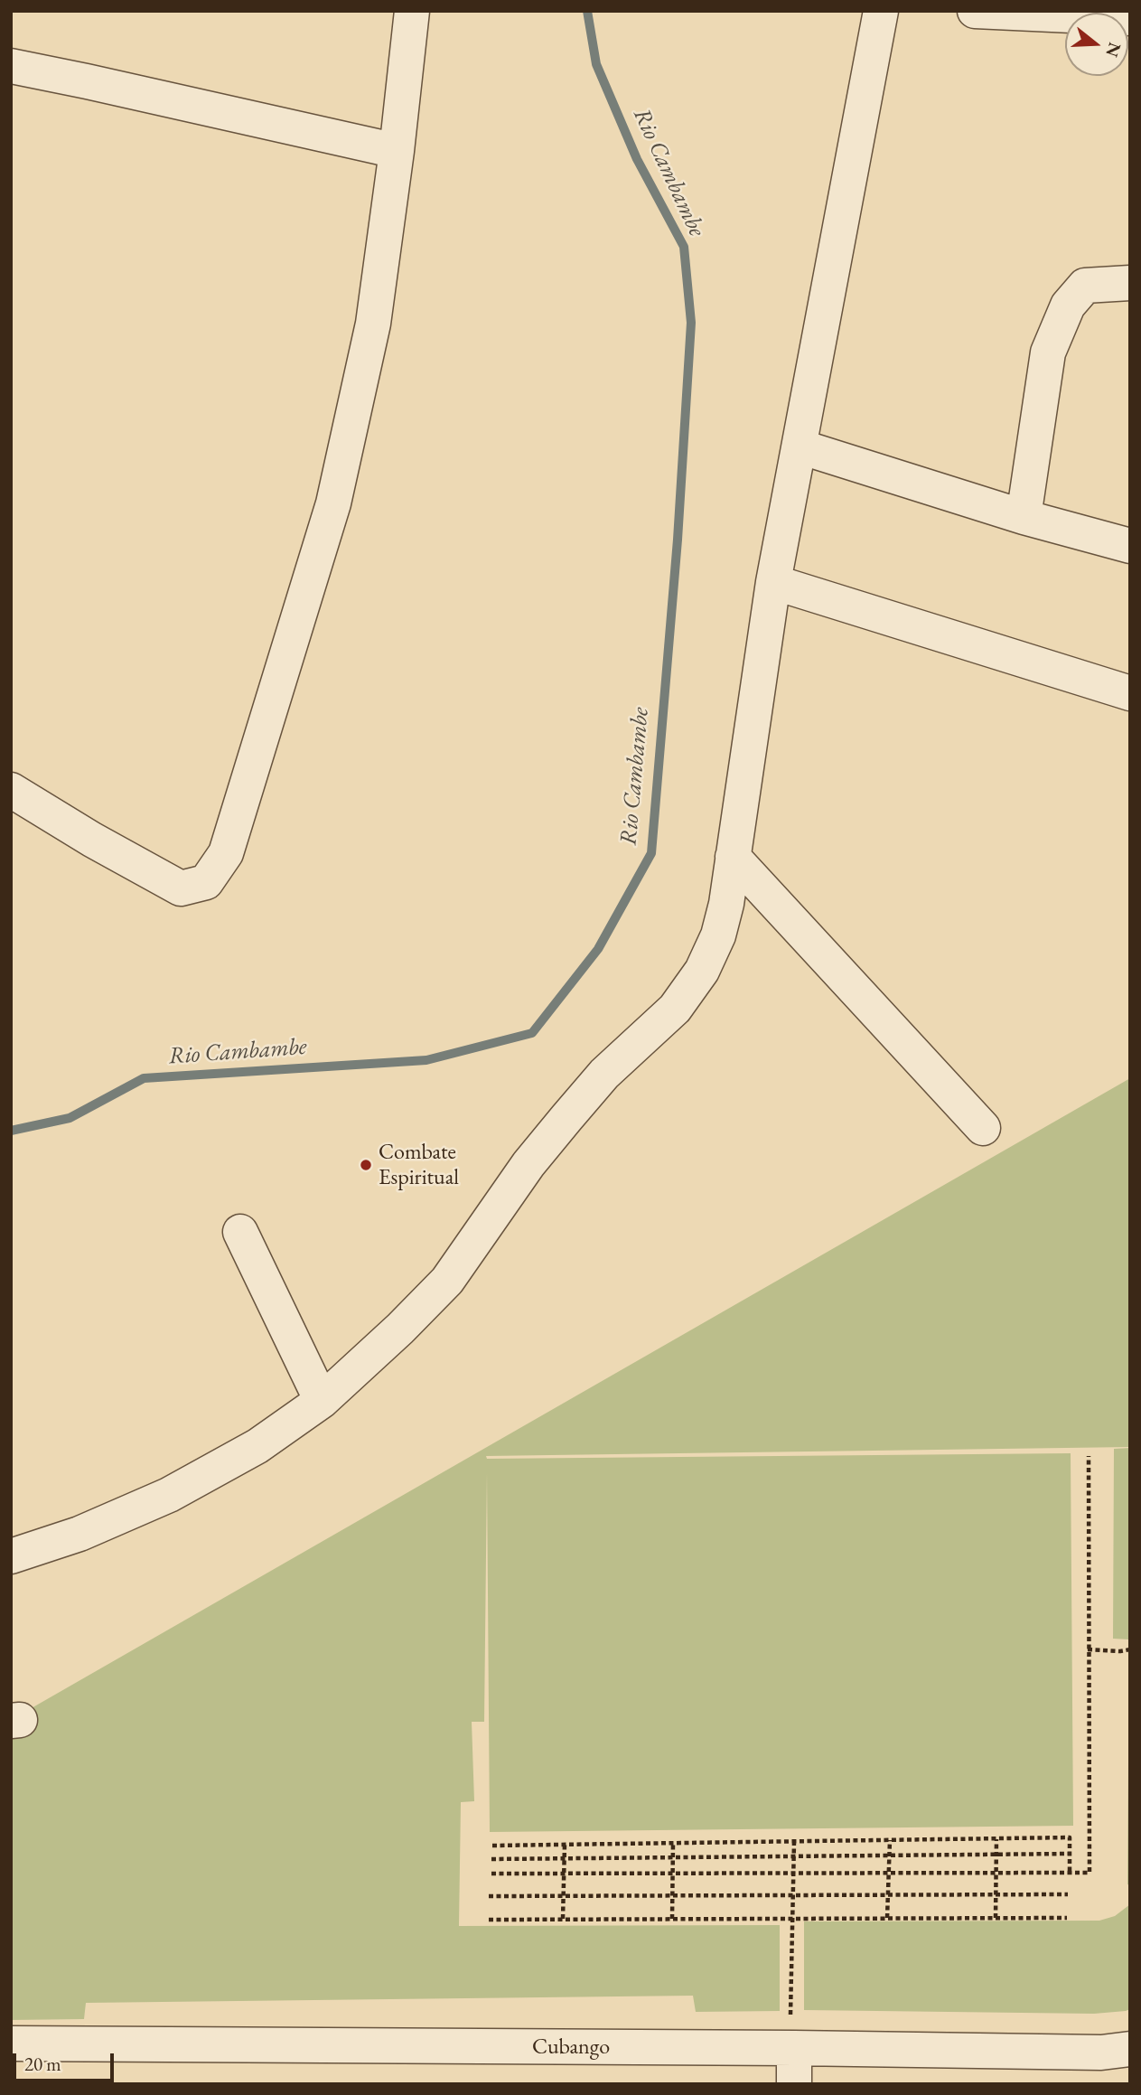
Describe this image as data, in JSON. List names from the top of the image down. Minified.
{"streets":{"street":["Cubango"]},"water":["Rio Cambambe"],"places":["Combate Espiritual"],"scale_bar":"20 m","north":"right"}
